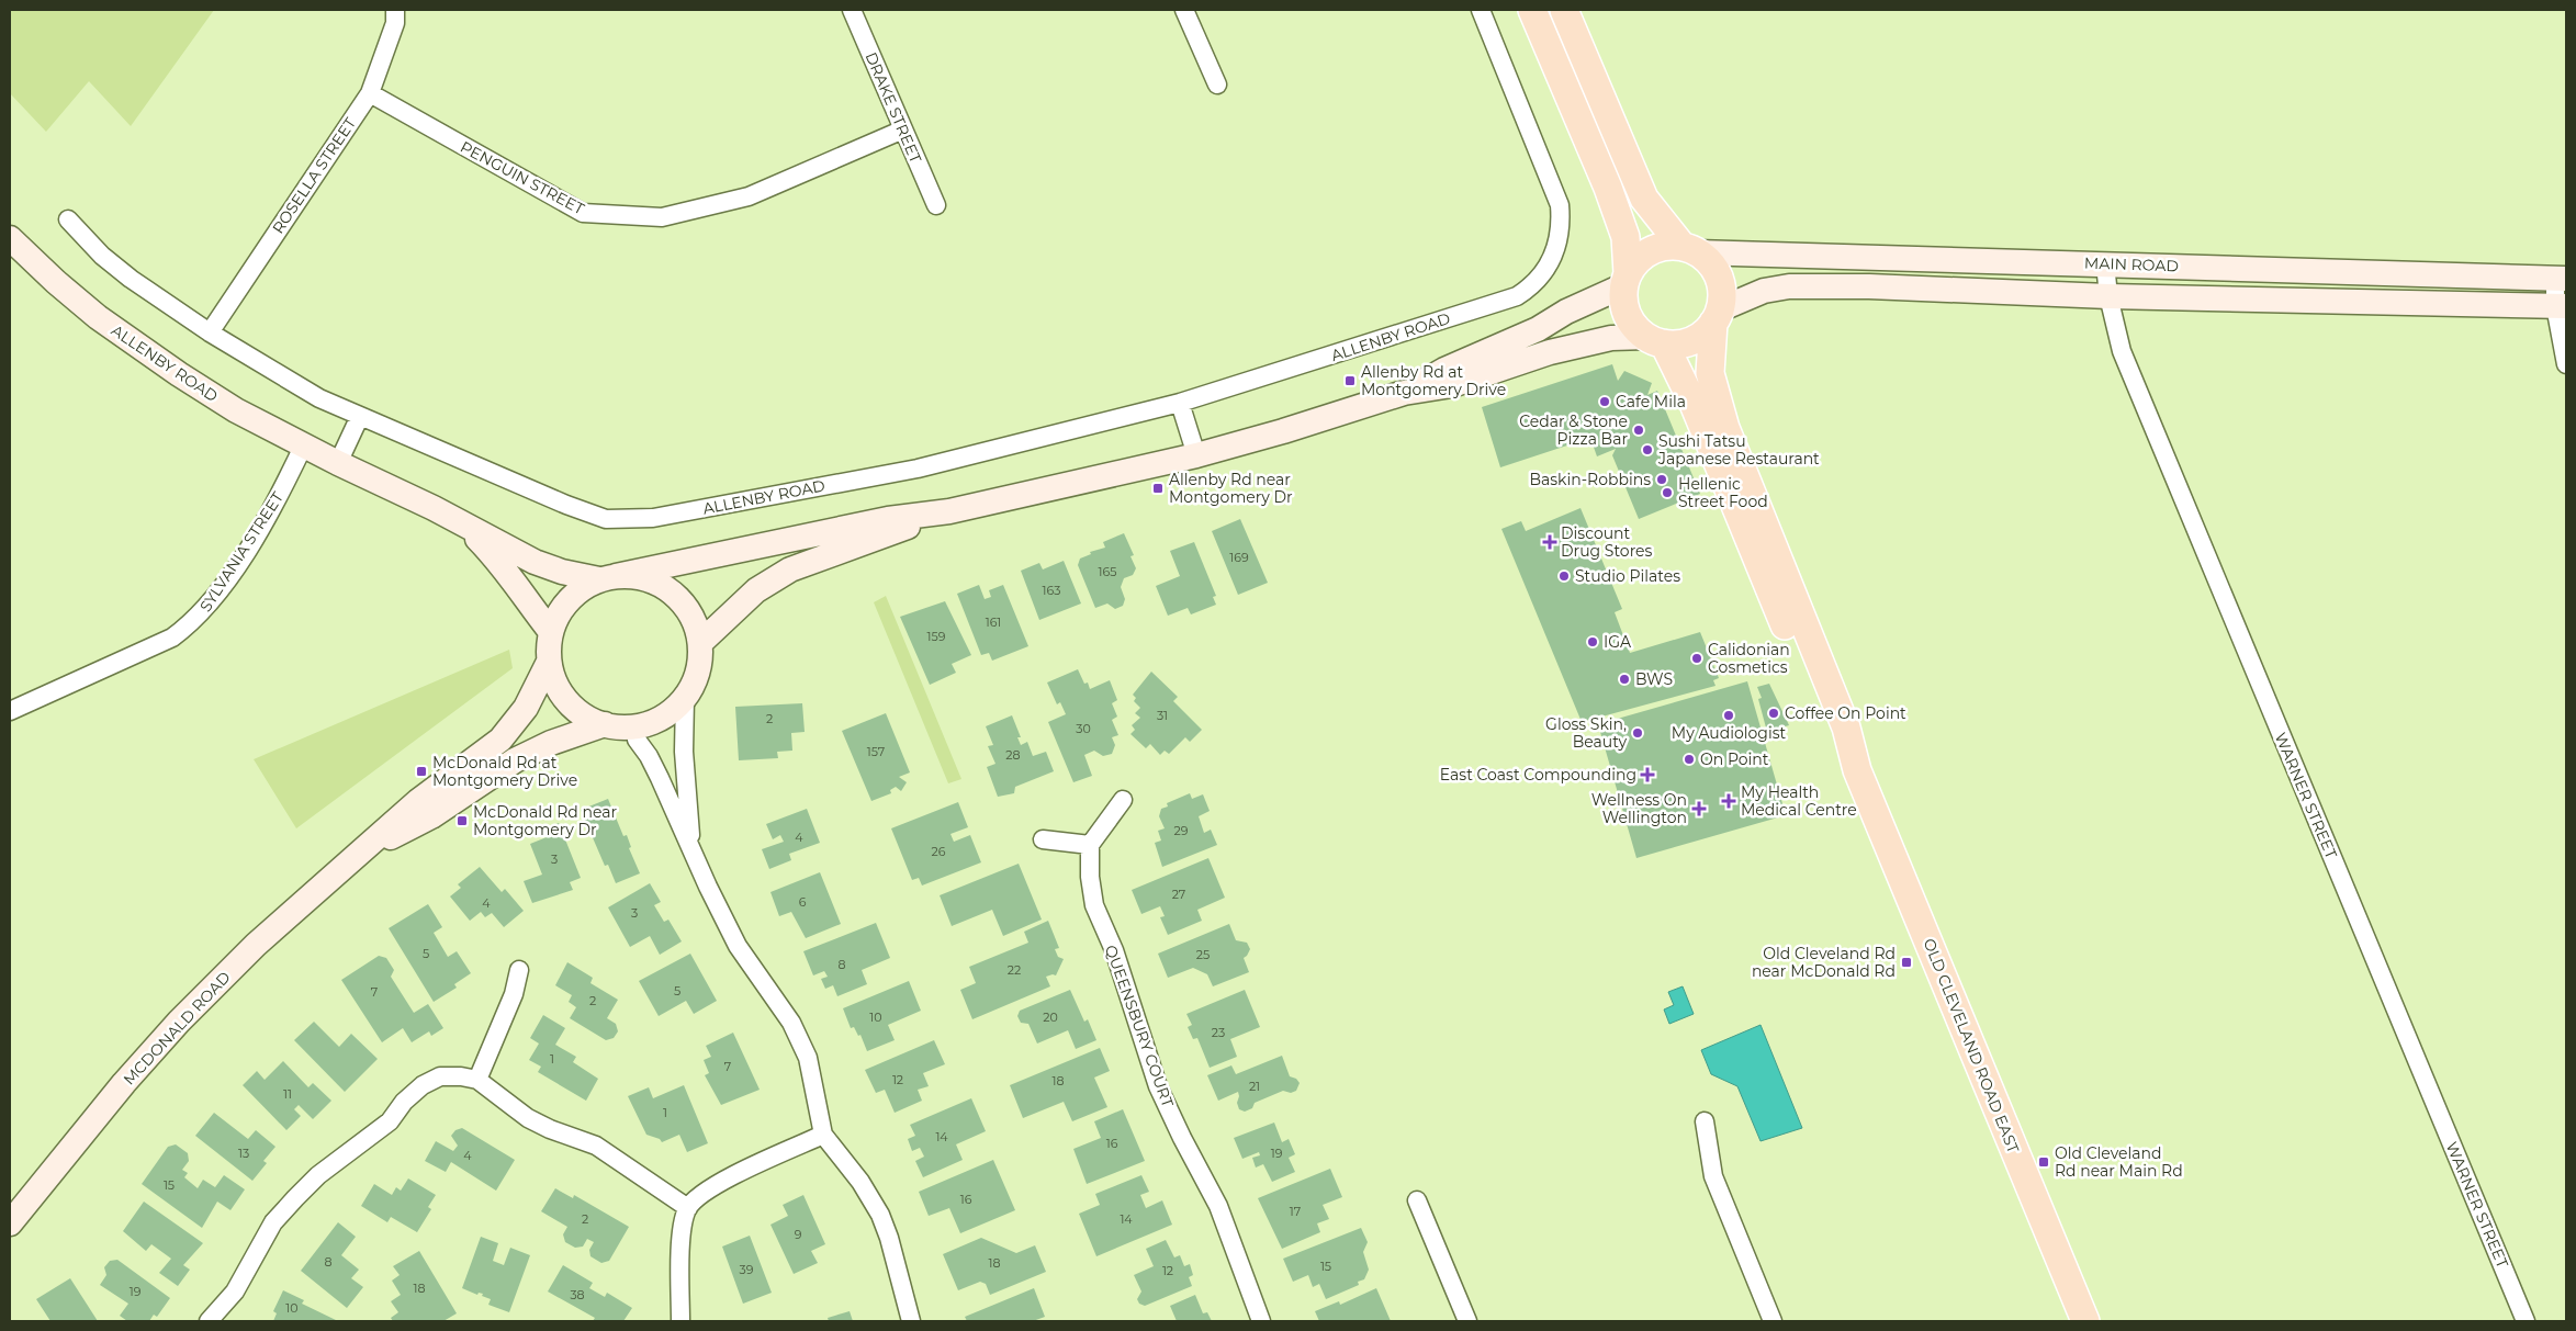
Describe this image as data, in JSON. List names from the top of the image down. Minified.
{"streets":{"main road":["MAIN ROAD","ALLENBY ROAD","MCDONALD ROAD","OLD CLEVELAND ROAD EAST"],"street":["DRAKE STREET","ROSELLA STREET","PENGUIN STREET","SYLVANIA STREET","WARNER STREET","QUEENSBURY COURT"]},"crossings":[["DRAKE STREET","PENGUIN STREET"],["ROSELLA STREET","PENGUIN STREET"],["ROSELLA STREET","ALLENBY ROAD"],["MAIN ROAD","ALLENBY ROAD"],["MAIN ROAD","WARNER STREET"],["MAIN ROAD","OLD CLEVELAND ROAD EAST"],["ALLENBY ROAD","SYLVANIA STREET"],["ALLENBY ROAD","MCDONALD ROAD"],["ALLENBY ROAD","OLD CLEVELAND ROAD EAST"]],"places":{"transit":["Allenby Rd at Montgomery Drive","Allenby Rd near Montgomery Dr","McDonald Rd at Montgomery Drive","McDonald Rd near Montgomery Dr","Old Cleveland Rd near McDonald Rd","Old Cleveland Rd near Main Rd"],"other":["Cafe Mila","Cedar & Stone Pizza Bar","Sushi Tatsu Japanese Restaurant","Baskin-Robbins","Hellenic Street Food","Studio Pilates","IGA","Calidonian Cosmetics","BWS","Coffee On Point","My Audiologist","Gloss Skin, Beauty","On Point"],"health":["Discount Drug Stores","East Coast Compounding","My Health Medical Centre","Wellness On Wellington"]},"house_numbers":["169","165","163","161","159","31","2","30","157","28","29","4","26","3","27","6","4","3","5","25","8","22","5","7","2","10","20","23","1","7","12","18","21","11","1","14","16","13","19","4","15","16","17","2","14","9","8","18","15","39","12","18","19","38","10"]}
